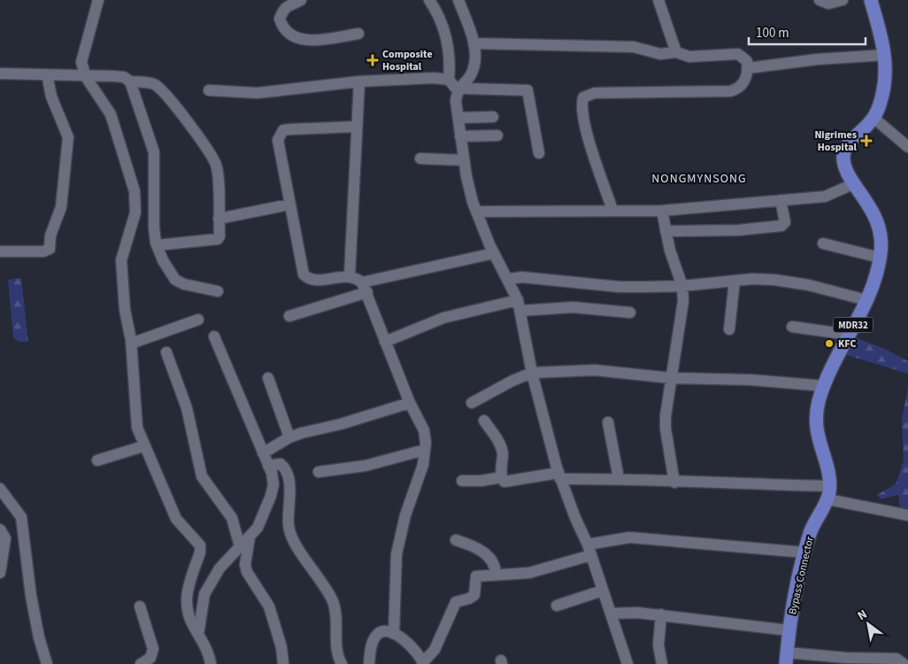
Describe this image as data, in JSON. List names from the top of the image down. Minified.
{"streets":{"main road":["MDR32","Bypass Connector"]},"crossings":[["MDR32","Bypass Connector"]],"districts":["NONGMYNSONG"],"places":{"health":["Composite Hospital","Nigrimes Hospital"],"other":["KFC"]},"scale_bar":"100 m","north":"top left"}
